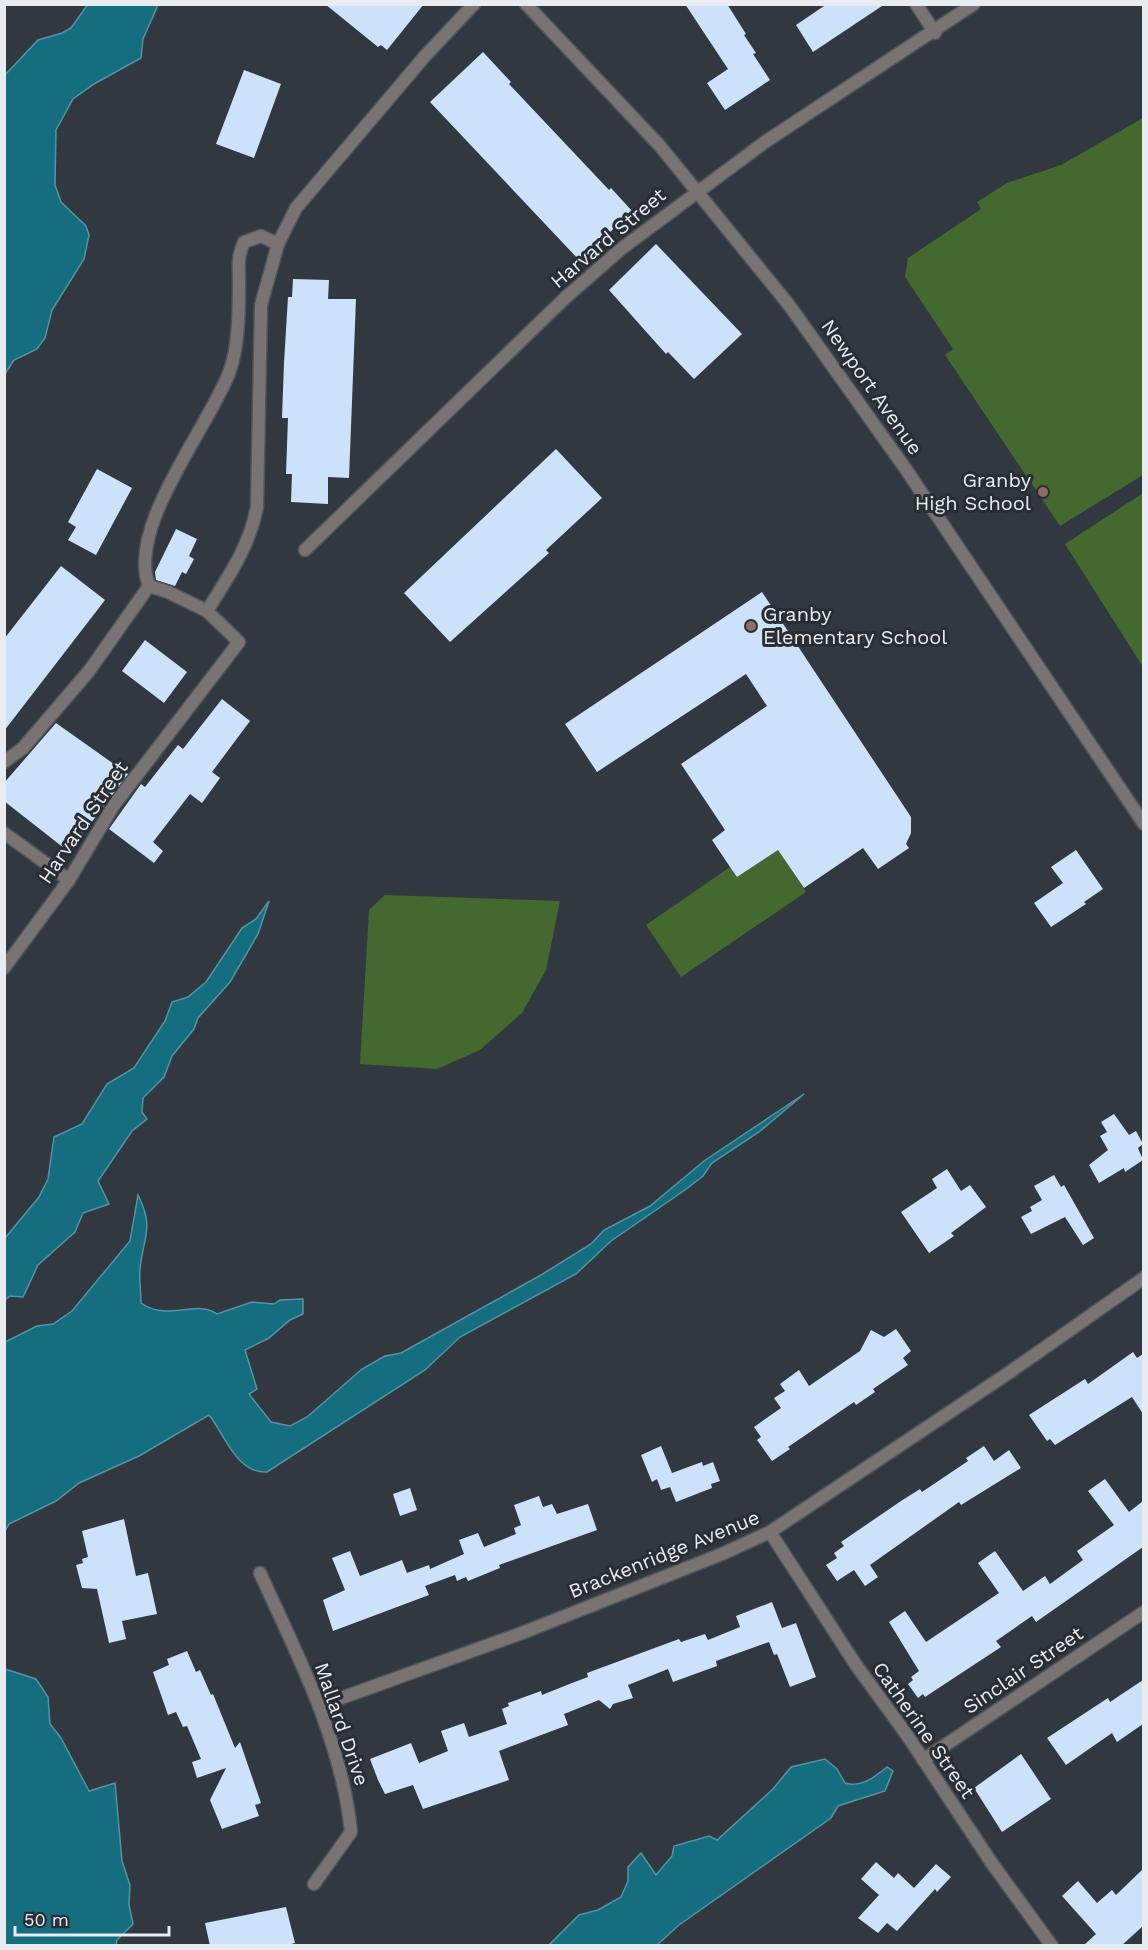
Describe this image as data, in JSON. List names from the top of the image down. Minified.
{"streets":{"street":["Harvard Street","Newport Avenue","Brackenridge Avenue","Sinclair Street","Mallard Drive","Catherine Street"]},"crossings":[["Harvard Street","Newport Avenue"],["Brackenridge Avenue","Mallard Drive"],["Brackenridge Avenue","Catherine Street"],["Sinclair Street","Catherine Street"]],"places":["Granby High School","Granby Elementary School"],"scale_bar":"50 m"}
